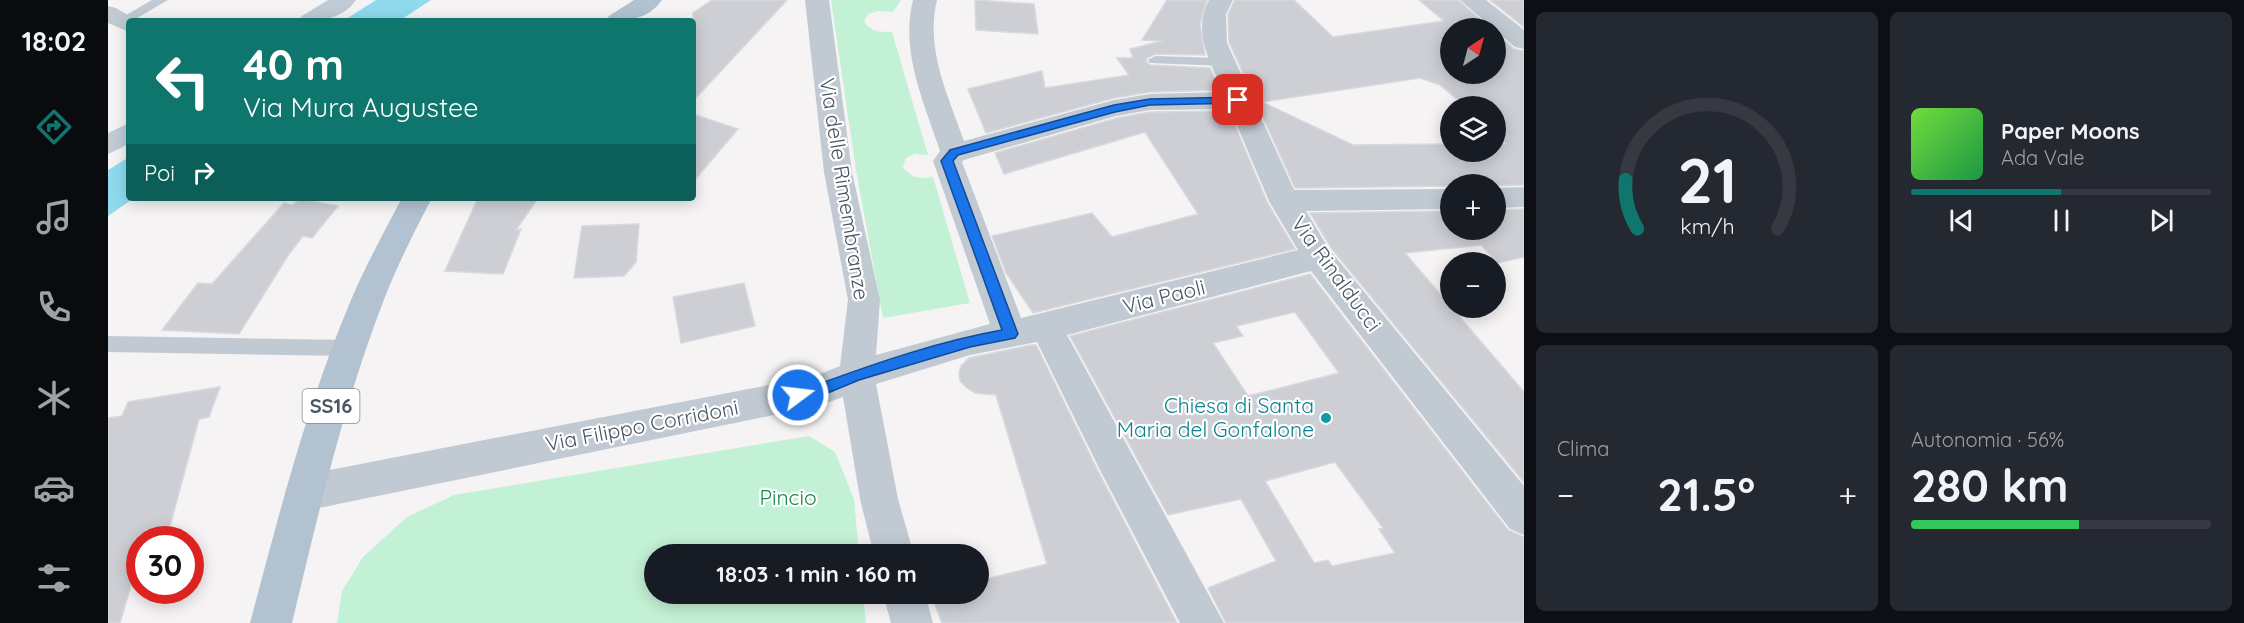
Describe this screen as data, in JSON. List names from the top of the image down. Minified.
{"streets":{"main road":["SS16"],"street":["Via delle Rimembranze","Via Rinalducci","Via Paoli","Via Filippo Corridoni"]},"crossings":[["Via delle Rimembranze","Via Filippo Corridoni"],["Via Rinalducci","Via Paoli"],["Via Paoli","Via Filippo Corridoni"],["SS16","Via Filippo Corridoni"]],"parks":["Pincio"],"places":["Chiesa di Santa Maria del Gonfalone"],"north":"top right","page":{"tabs":"18:02","map_buttons":["+","−"],"turn":["40 m","Via Mura Augustee"],"song":["Paper Moons","Ada Vale"],"then":"Poi","tile":["Clima",["Autonomia · 56%","280 km"]],"heat":["−","21.5°","+"],"limit":"30","trip":"18:03 · 1 min · 160 m","gauge":["21","km/h"]}}
